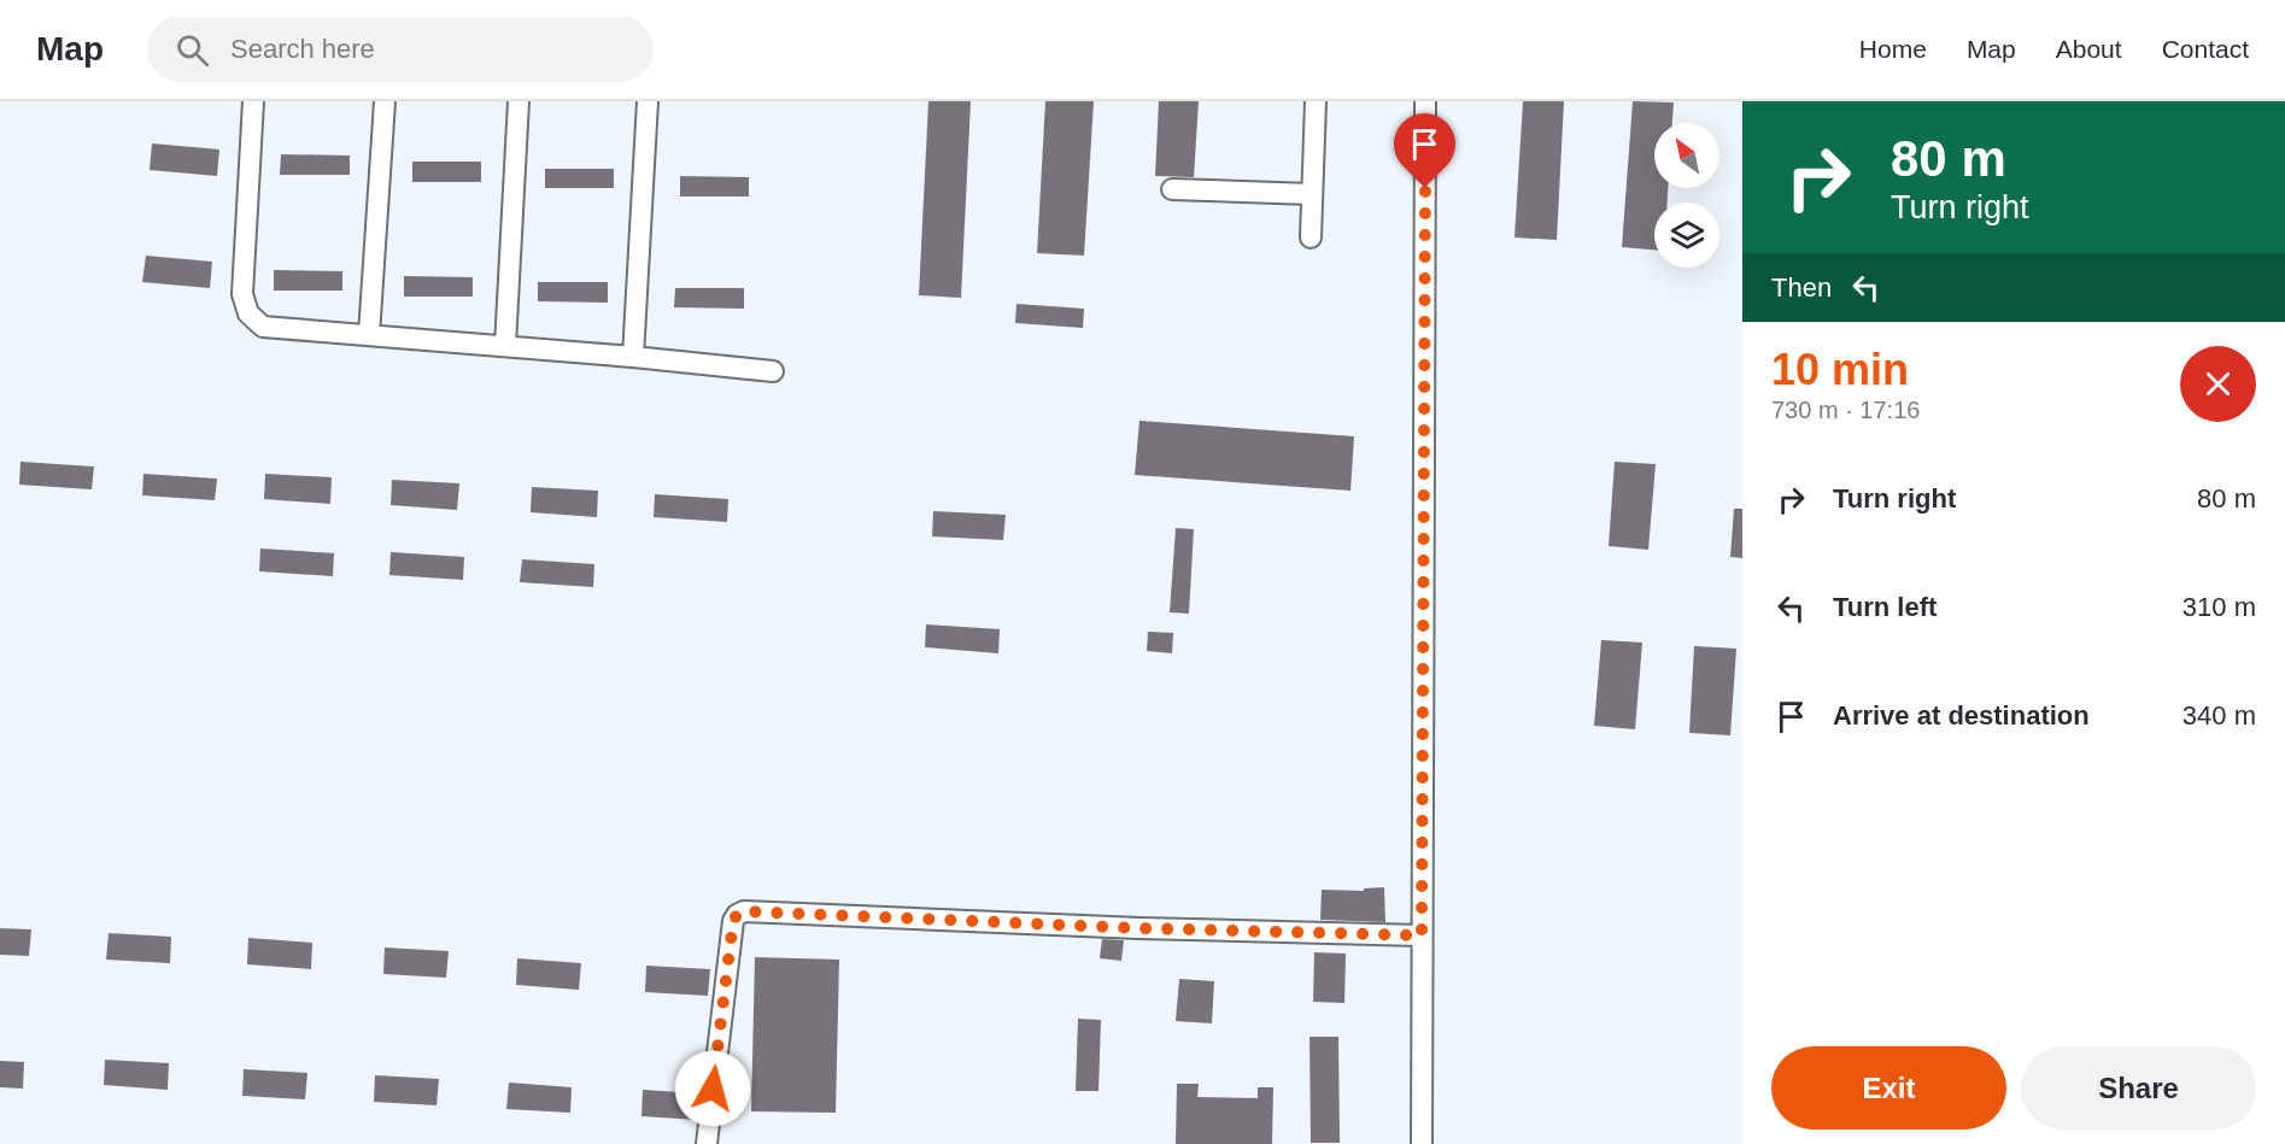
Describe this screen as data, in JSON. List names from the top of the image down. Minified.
{"north":"top left","page":{"header":"Map","search":"Search here","nav":["Home","Map","About","Contact"],"turn":["80 m","Turn right"],"then":"Then","heading":["10 min","730 m · 17:16"],"list":[{"name":"Turn right","value":"80 m"},{"name":"Turn left","value":"310 m"},{"name":"Arrive at destination","value":"340 m"}],"buttons":["Exit","Share"]}}
